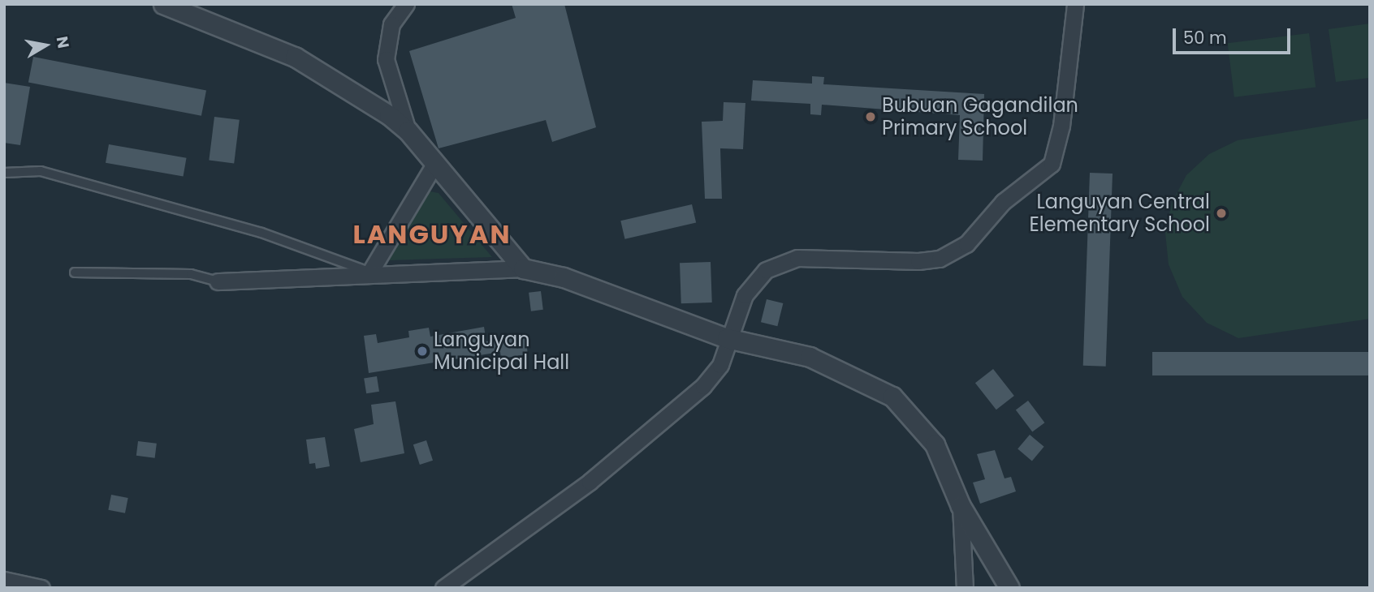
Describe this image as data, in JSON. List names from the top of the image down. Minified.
{"districts":["LANGUYAN"],"places":["Bubuan Gagandilan Primary School","Languyan Central Elementary School","Languyan Municipal Hall"],"scale_bar":"50 m","north":"right"}
